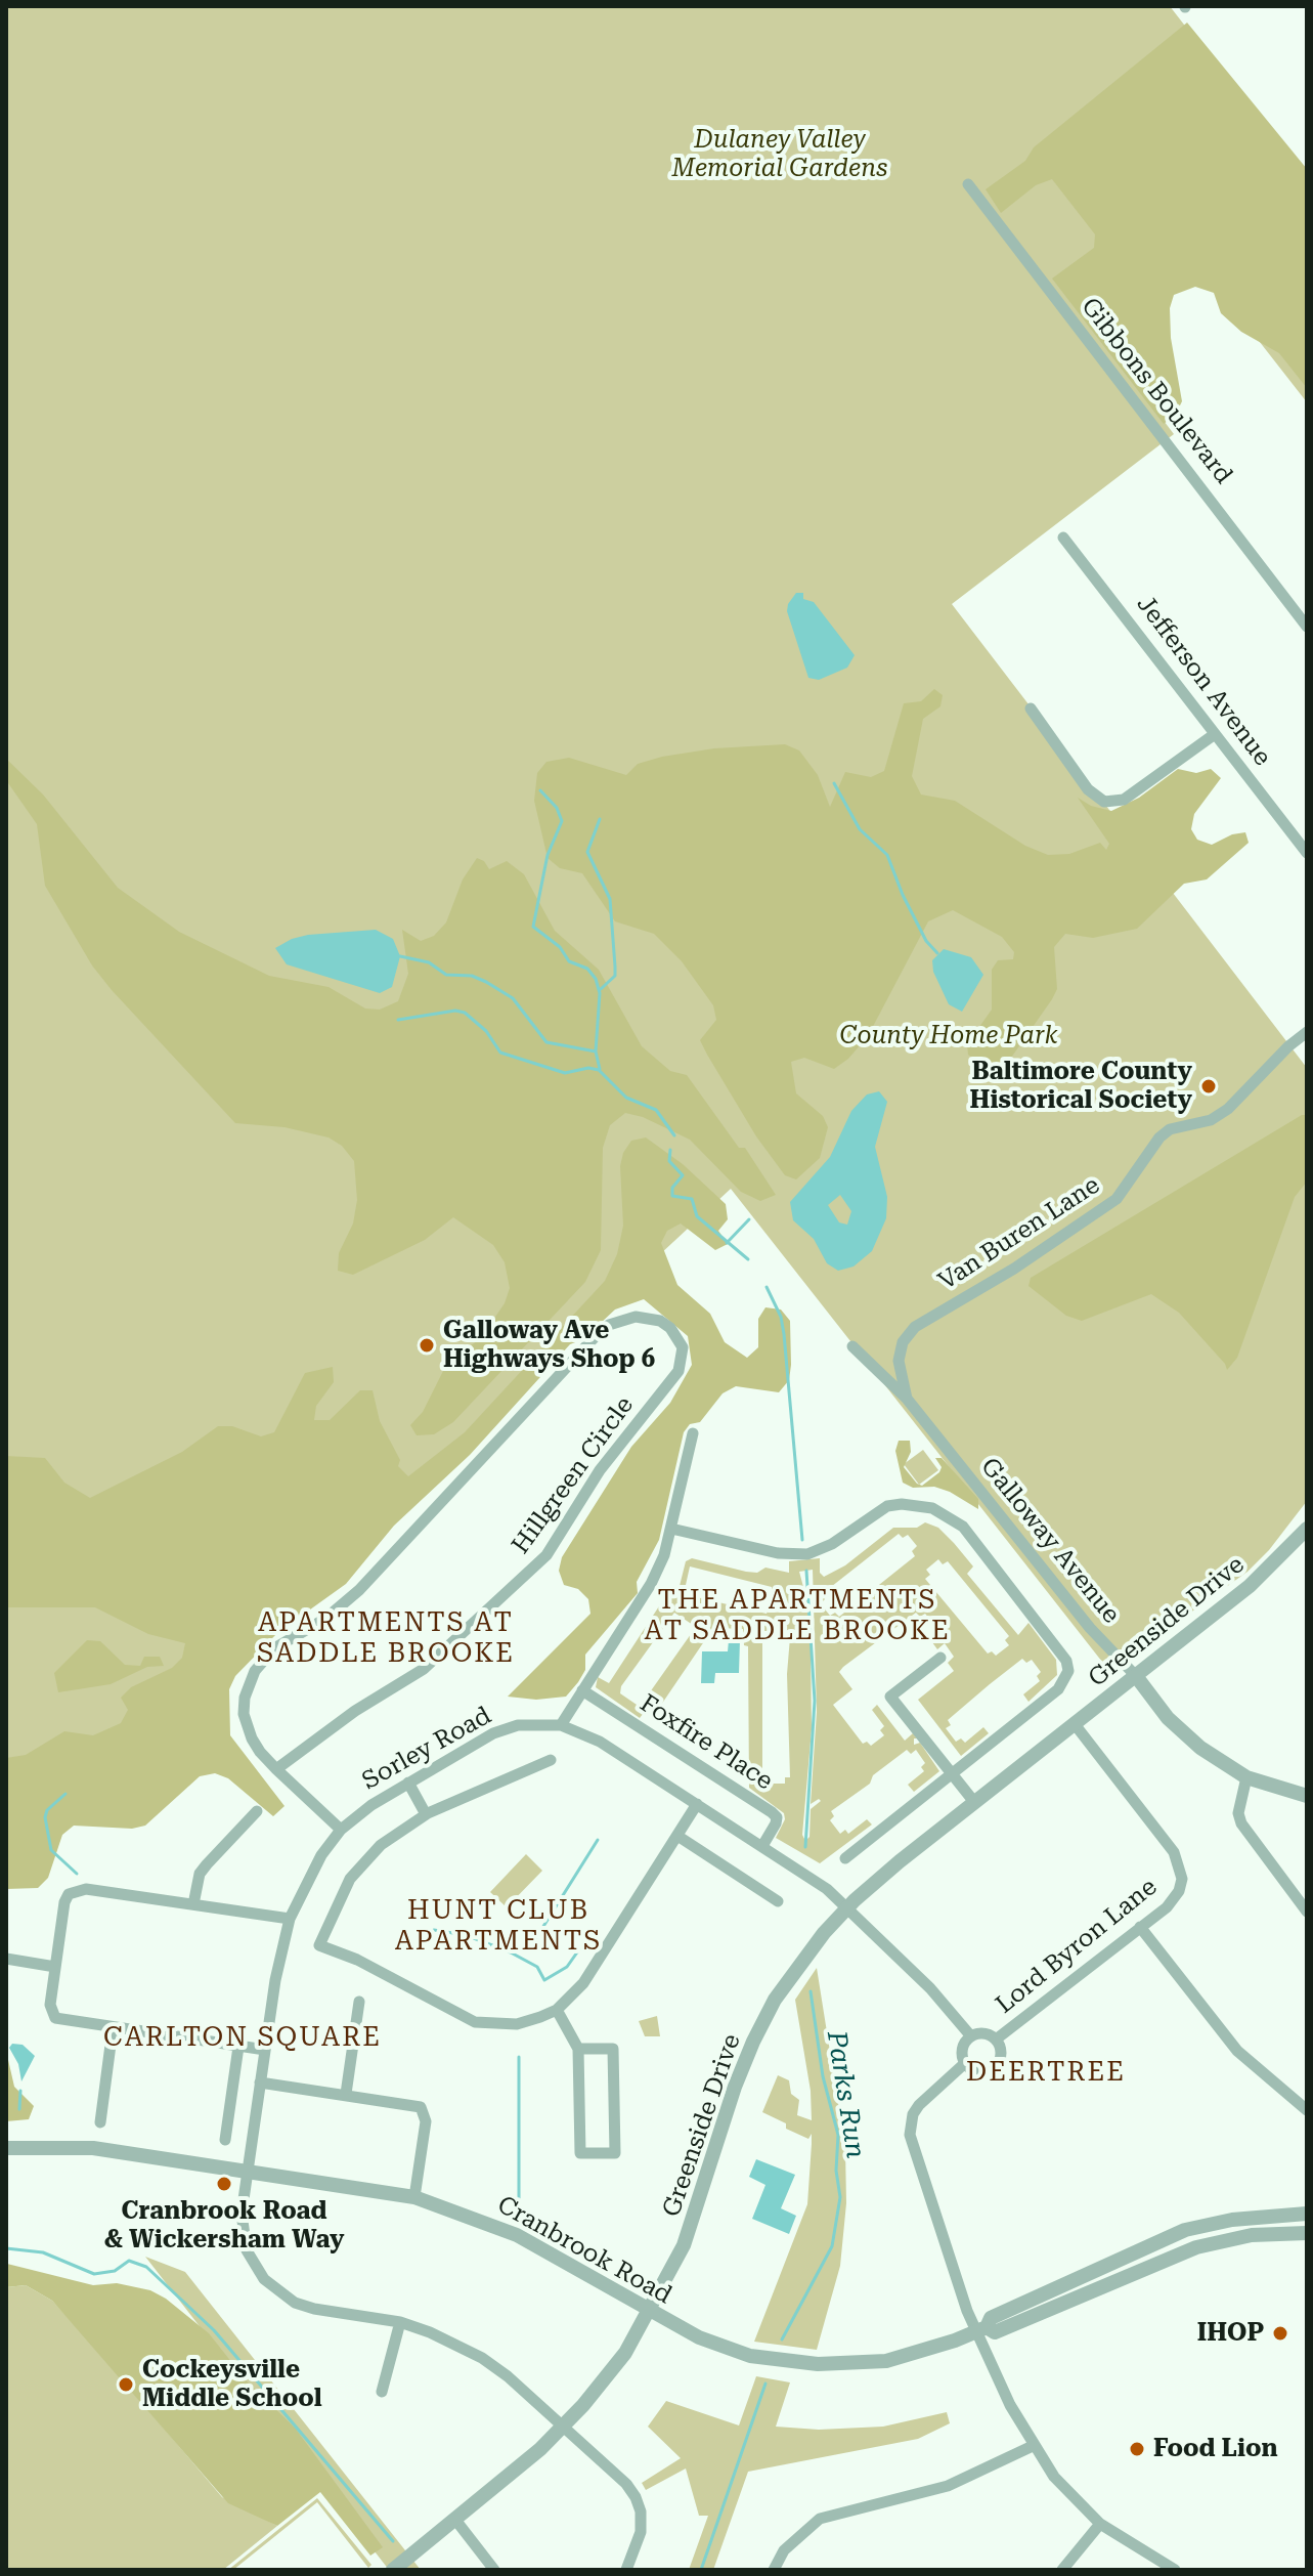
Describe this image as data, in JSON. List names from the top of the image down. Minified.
{"streets":{"street":["Gibbons Boulevard","Jefferson Avenue","Van Buren Lane","Hillgreen Circle","Galloway Avenue","Greenside Drive","Foxfire Place","Sorley Road","Lord Byron Lane","Cranbrook Road"]},"crossings":[["Van Buren Lane","Galloway Avenue"],["Hillgreen Circle","Sorley Road"],["Galloway Avenue","Greenside Drive"],["Greenside Drive","Sorley Road"],["Greenside Drive","Lord Byron Lane"],["Greenside Drive","Cranbrook Road"],["Foxfire Place","Sorley Road"],["Sorley Road","Lord Byron Lane"],["Sorley Road","Cranbrook Road"]],"districts":["THE APARTMENTS AT SADDLE BROOKE","APARTMENTS AT SADDLE BROOKE","HUNT CLUB APARTMENTS","CARLTON SQUARE","DEERTREE"],"water":["Parks Run"],"parks":["Dulaney Valley Memorial Gardens","County Home Park"],"places":["Baltimore County Historical Society","Galloway Ave Highways Shop 6","Cranbrook Road & Wickersham Way","IHOP","Cockeysville Middle School","Food Lion"]}
